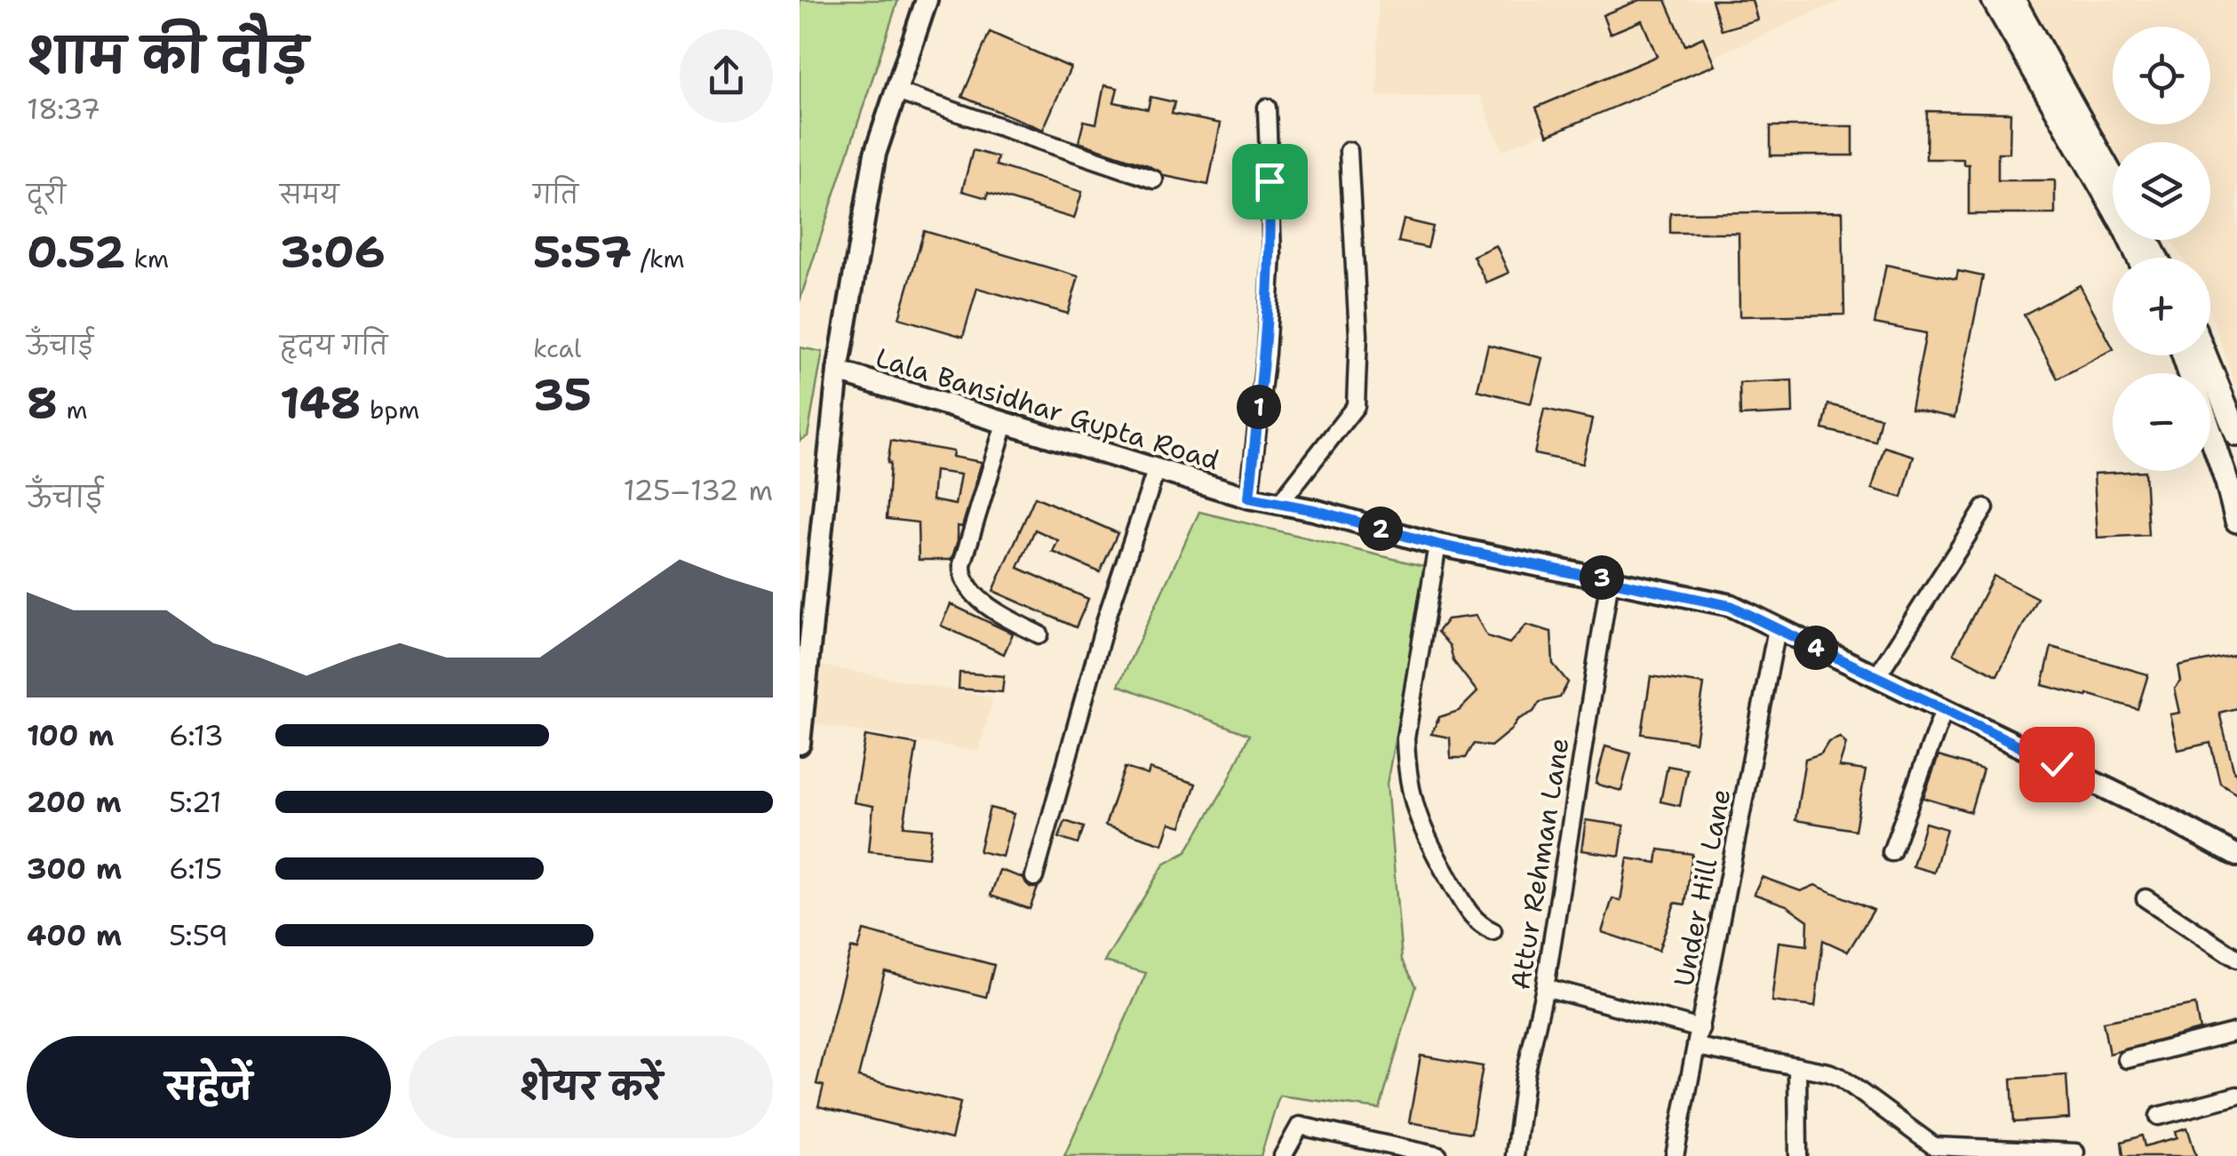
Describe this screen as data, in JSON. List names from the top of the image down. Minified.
{"streets":{"street":["Lala Bansidhar Gupta Road","Attur Rehman Lane","Under Hill Lane"]},"crossings":[["Lala Bansidhar Gupta Road","Attur Rehman Lane"],["Lala Bansidhar Gupta Road","Under Hill Lane"]],"page":{"heading":["शाम की दौड़","18:37"],"map_buttons":["+","−"],"stats":[["दूरी","0.52 km"],["समय","3:06"],["गति","5:57 /km"],["ऊँचाई","8 m"],["हृदय गति","148 bpm"],["kcal","35"]],"pins":["1","2","3","4"],"chart":["ऊँचाई","125–132 m"],"list":[{"name":"100 m","note":"6:13"},{"name":"200 m","note":"5:21"},{"name":"300 m","note":"6:15"},{"name":"400 m","note":"5:59"}],"buttons":["सहेजें","शेयर करें"]}}
